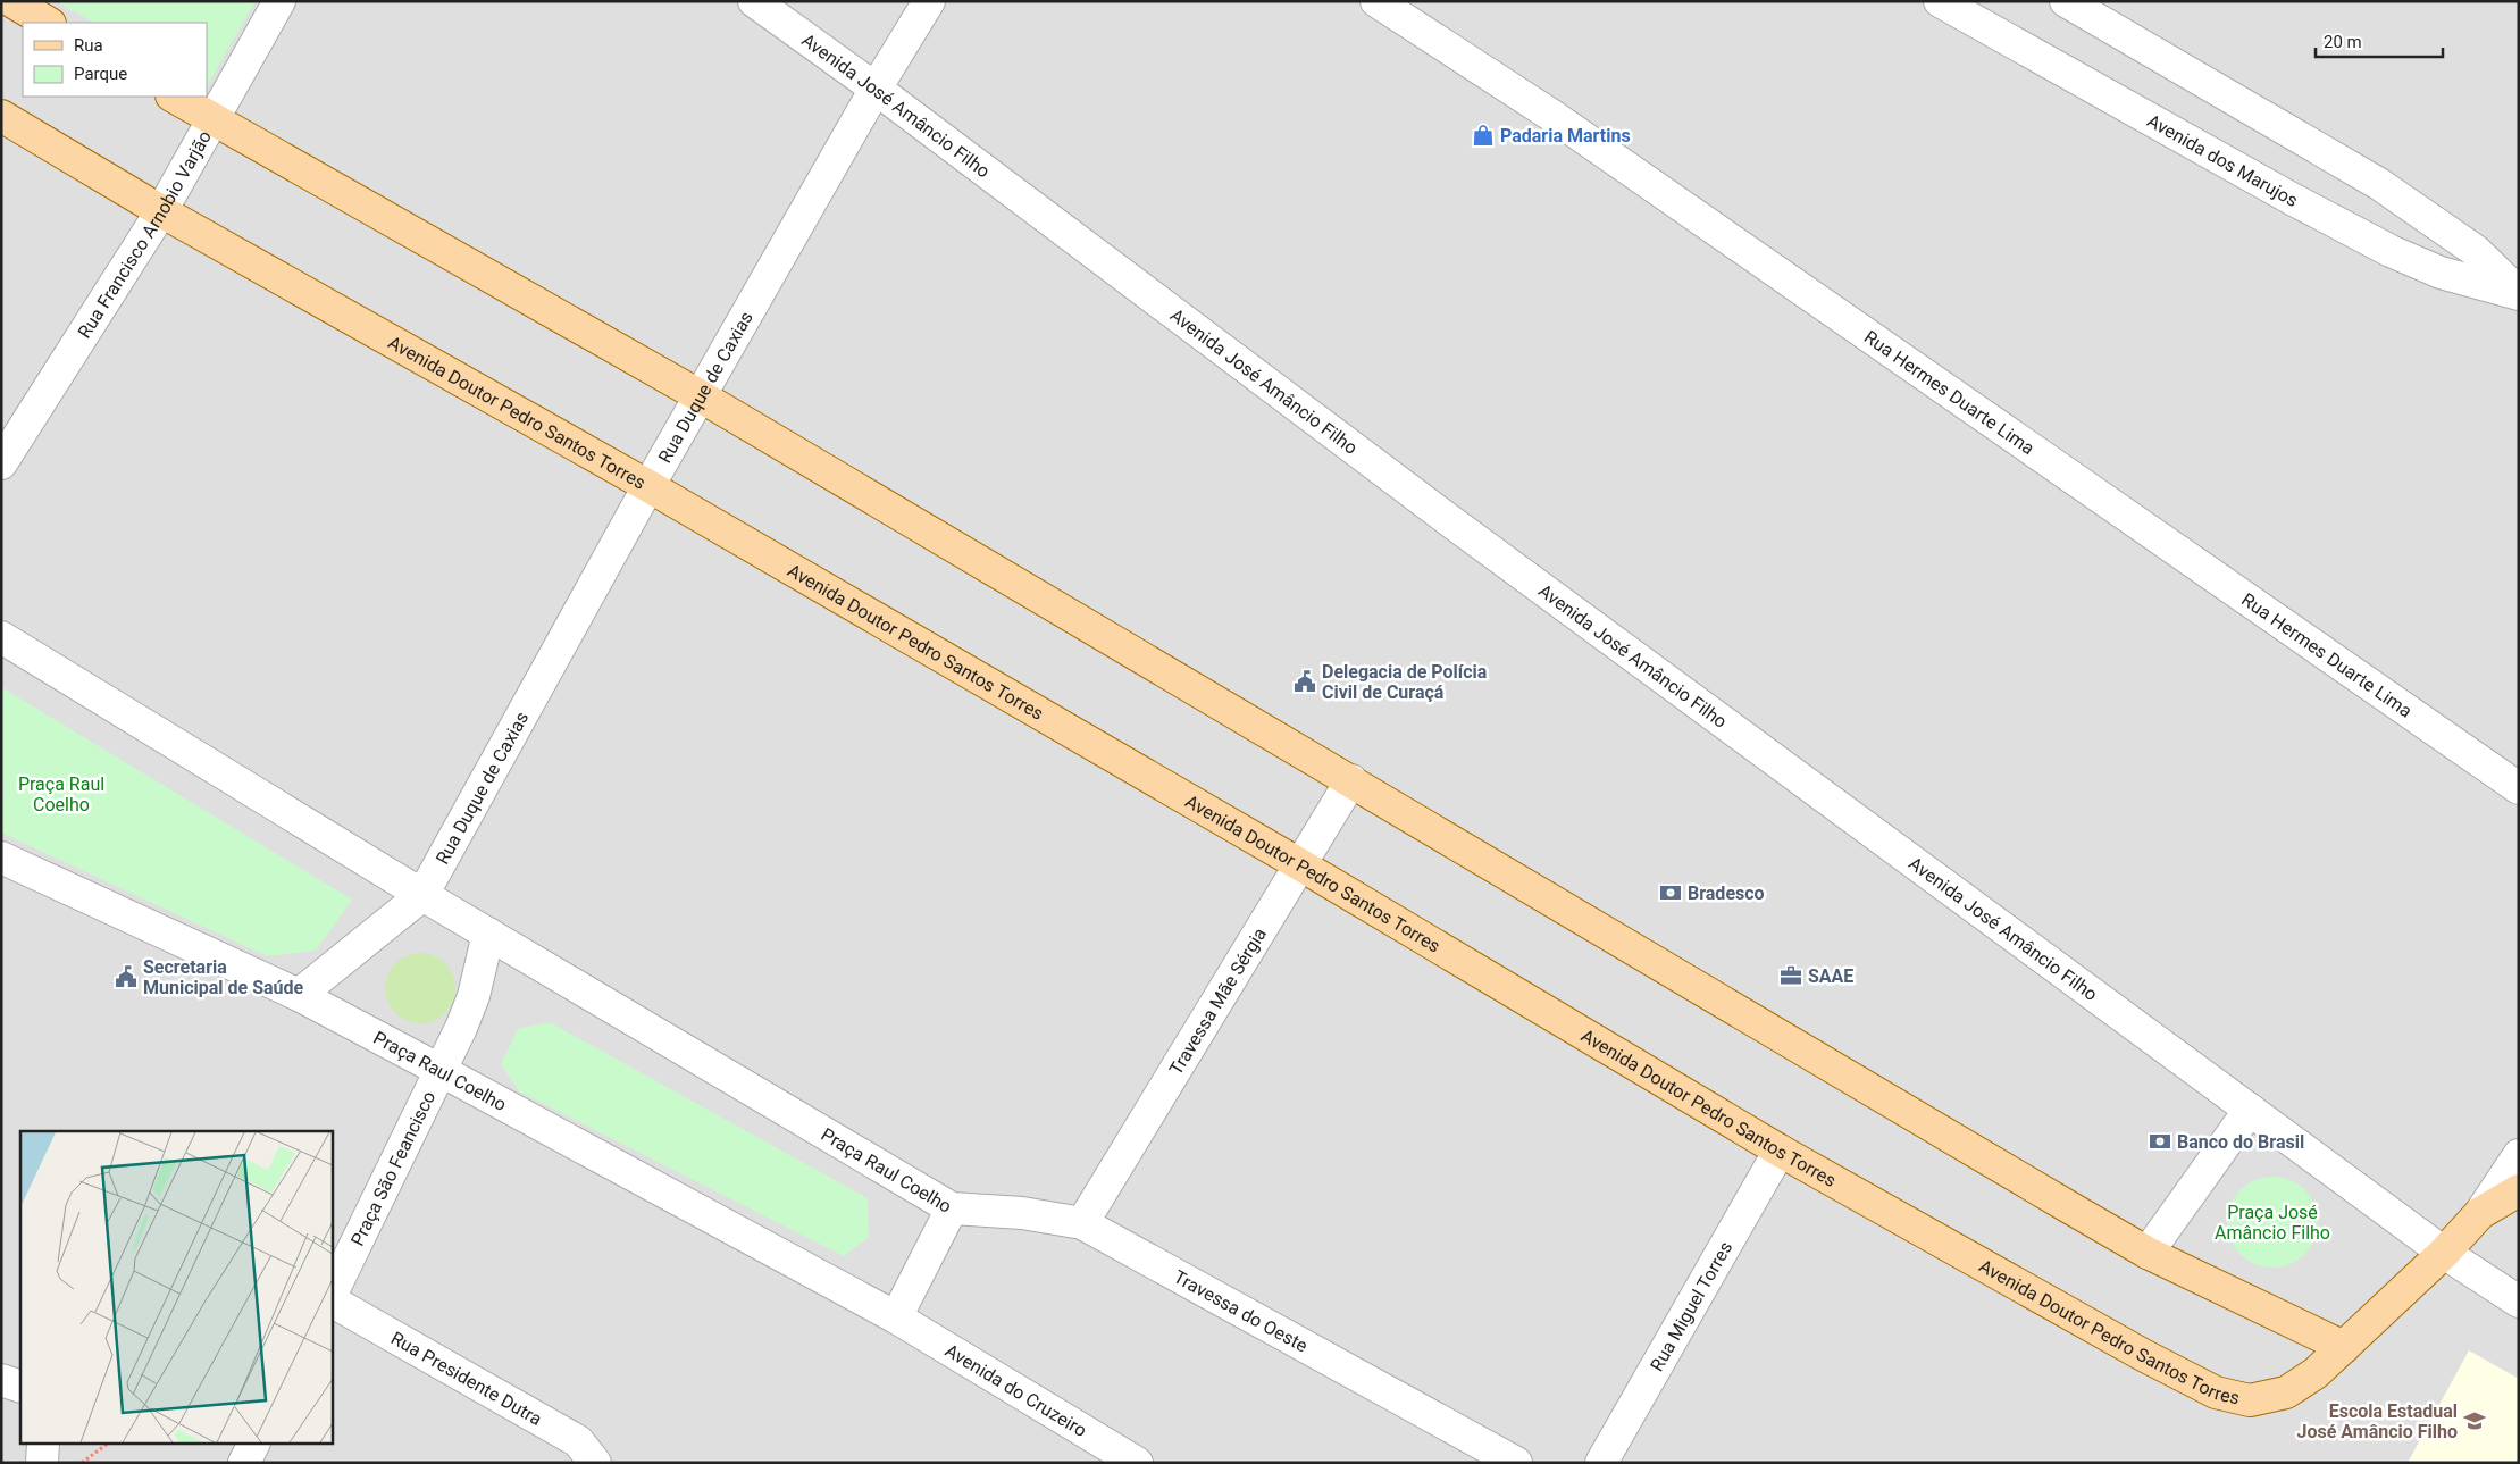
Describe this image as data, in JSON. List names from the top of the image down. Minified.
{"streets":{"main road":["Avenida Doutor Pedro Santos Torres"],"street":["Avenida José Amâncio Filho","Avenida dos Marujos","Rua Francisco Arnobio Varjão","Rua Duque de Caxias","Rua Hermes Duarte Lima","Travessa Mãe Sérgia","Praça Raul Coelho","Praça São Feancisco","Rua Miguel Torres","Travessa do Oeste","Rua Presidente Dutra","Avenida do Cruzeiro"]},"crossings":[["Avenida José Amâncio Filho","Rua Duque de Caxias"],["Rua Francisco Arnobio Varjão","Avenida Doutor Pedro Santos Torres"],["Rua Duque de Caxias","Avenida Doutor Pedro Santos Torres"],["Rua Duque de Caxias","Praça Raul Coelho"],["Avenida Doutor Pedro Santos Torres","Travessa Mãe Sérgia"],["Avenida Doutor Pedro Santos Torres","Rua Miguel Torres"],["Travessa Mãe Sérgia","Travessa do Oeste"],["Praça Raul Coelho","Praça São Feancisco"],["Praça Raul Coelho","Travessa do Oeste"],["Praça Raul Coelho","Avenida do Cruzeiro"]],"parks":["Praça Raul Coelho","Praça José Amâncio Filho"],"places":{"shop":["Padaria Martins"],"public building":["Delegacia de Polícia Civil de Curaçá","Secretaria Municipal de Saúde"],"bank":["Bradesco","Banco do Brasil"],"office":["SAAE"],"school or university":["Escola Estadual José Amâncio Filho"]},"legend":["Rua","Parque"],"scale_bar":"20 m"}
